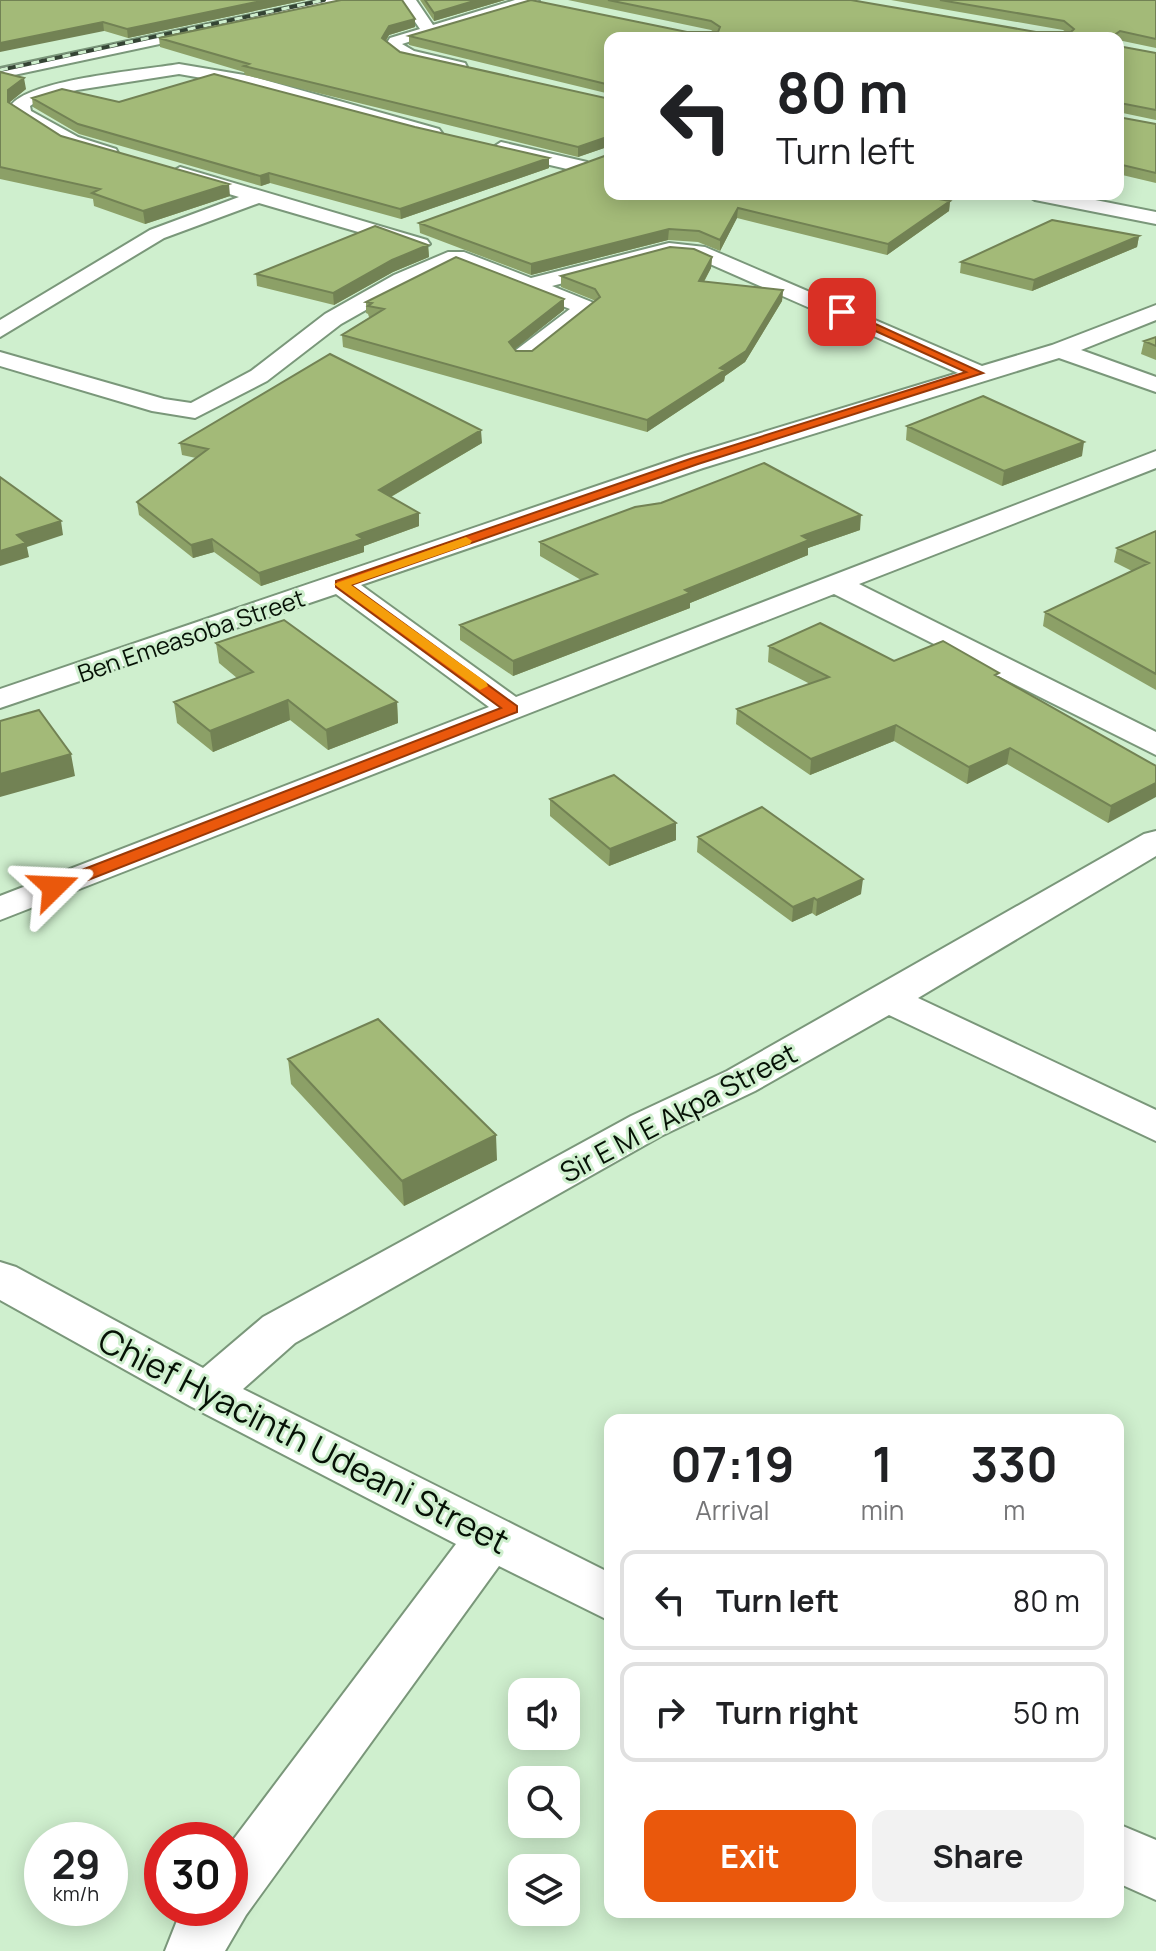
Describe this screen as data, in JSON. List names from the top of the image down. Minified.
{"streets":{"street":["Ben Emeasoba Street","Sir E M E Akpa Street","Chief Hyacinth Udeani Street"]},"crossings":[["Sir E M E Akpa Street","Chief Hyacinth Udeani Street"]],"page":{"turn":["80 m","Turn left"],"eta":["07:19","Arrival","1","min","330","m"],"list":[{"name":"Turn left","value":"80 m"},{"name":"Turn right","value":"50 m"}],"buttons":["Exit","Share"],"speed":"29 km/h","limit":"30"}}
